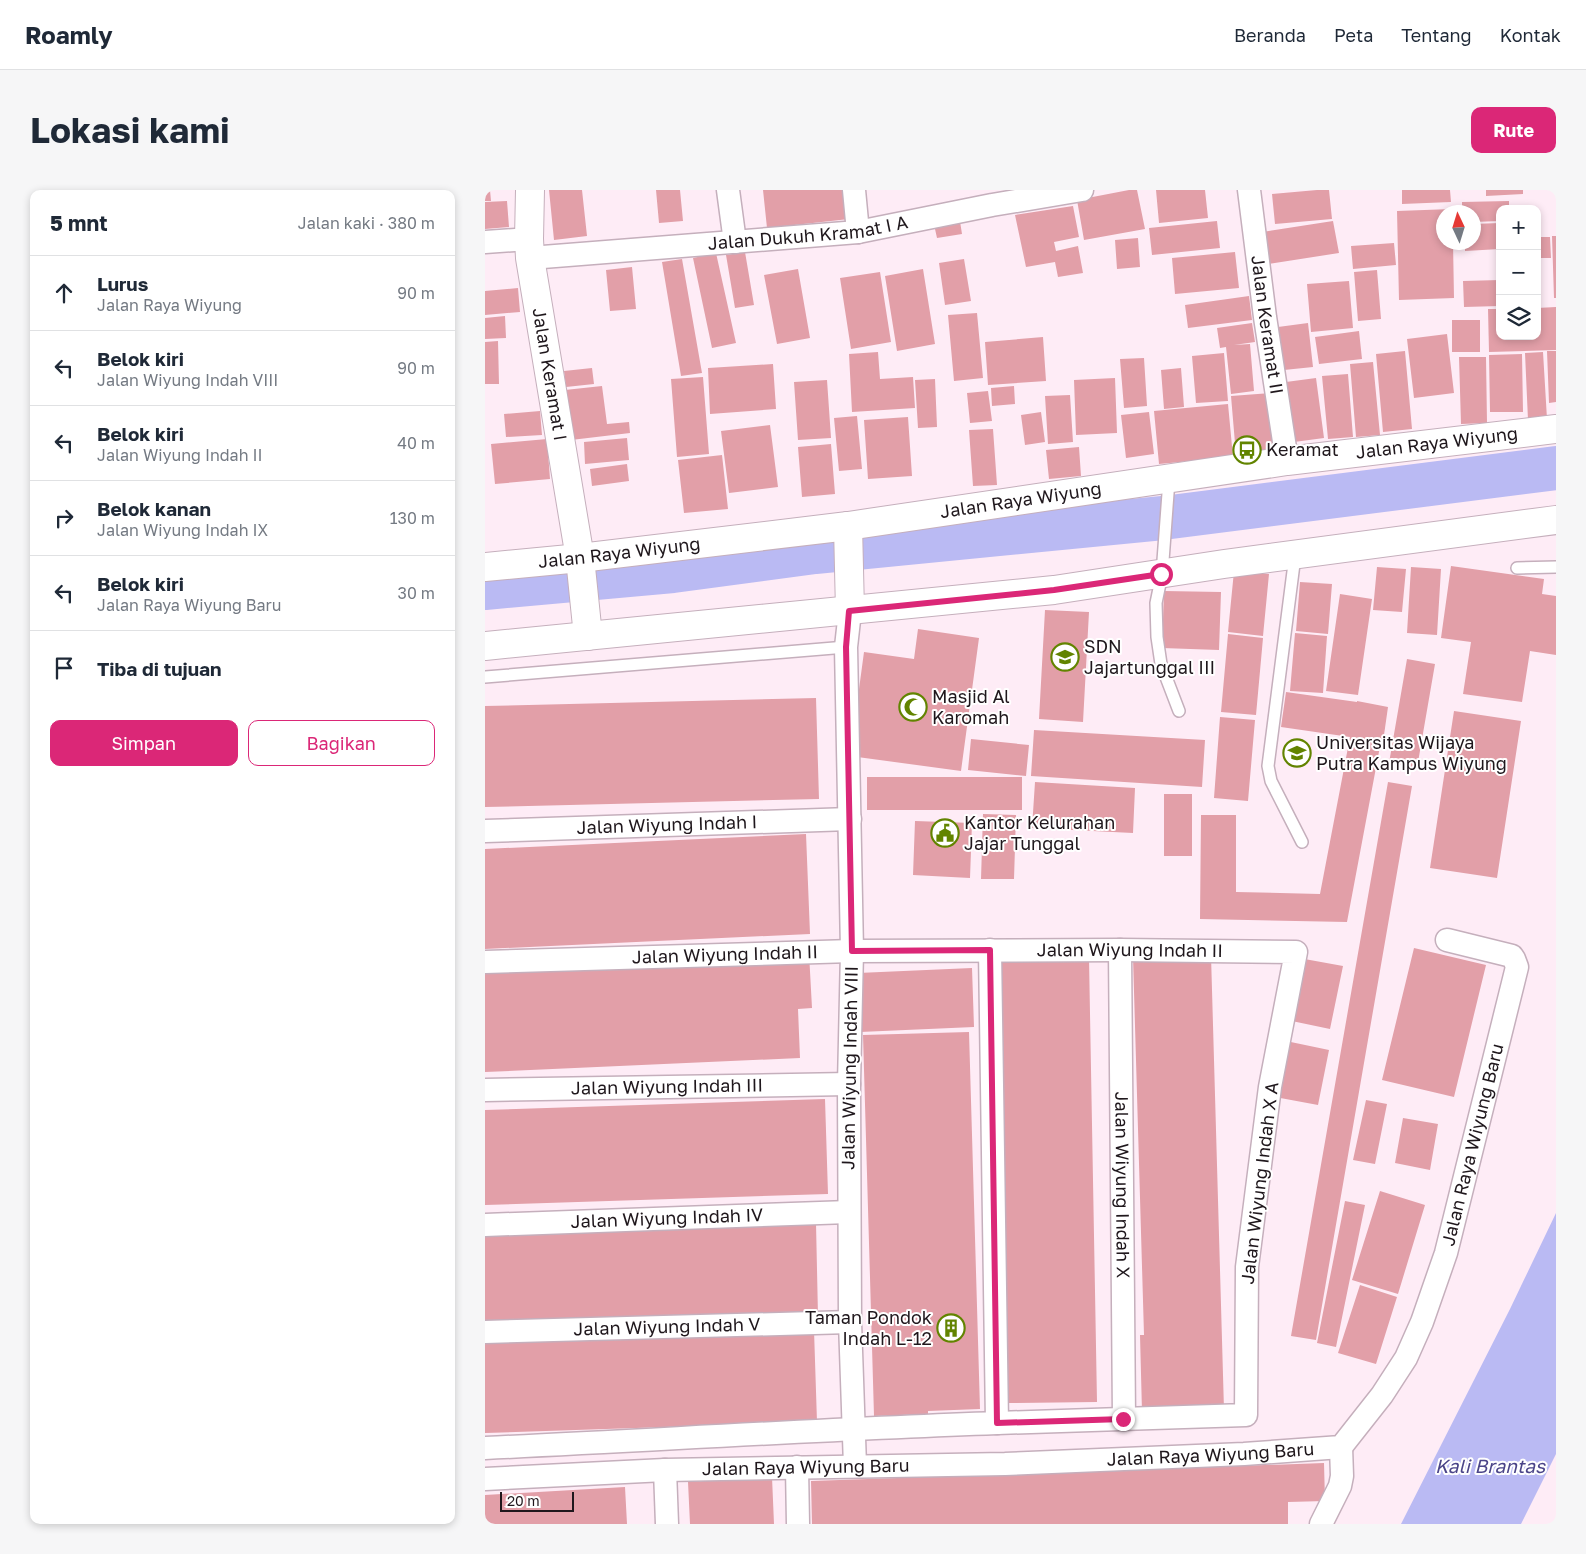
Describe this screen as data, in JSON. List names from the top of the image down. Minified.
{"streets":{"main road":["Jalan Keramat I","Jalan Raya Wiyung"],"street":["Jalan Dukuh Kramat I A","Jalan Keramat II","Jalan Wiyung Indah I","Jalan Wiyung Indah II","Jalan Wiyung Indah VIII","Jalan Wiyung Indah III","Jalan Raya Wiyung Baru","Jalan Wiyung Indah X A","Jalan Wiyung Indah X","Jalan Wiyung Indah IV","Jalan Wiyung Indah V"]},"crossings":[["Jalan Dukuh Kramat I A","Jalan Keramat I"],["Jalan Keramat II","Jalan Raya Wiyung"],["Jalan Keramat I","Jalan Raya Wiyung"],["Jalan Wiyung Indah I","Jalan Wiyung Indah VIII"],["Jalan Wiyung Indah II","Jalan Wiyung Indah VIII"],["Jalan Wiyung Indah II","Jalan Wiyung Indah X A"],["Jalan Wiyung Indah II","Jalan Wiyung Indah X"],["Jalan Wiyung Indah VIII","Jalan Wiyung Indah III"],["Jalan Wiyung Indah VIII","Jalan Raya Wiyung Baru"],["Jalan Wiyung Indah VIII","Jalan Wiyung Indah IV"],["Jalan Wiyung Indah VIII","Jalan Wiyung Indah V"],["Jalan Raya Wiyung Baru","Jalan Wiyung Indah X A"],["Jalan Raya Wiyung Baru","Jalan Wiyung Indah X"]],"water":["Kali Brantas"],"places":{"bus stop":["Keramat"],"school or university":["SDN Jajartunggal III","Universitas Wijaya Putra Kampus Wiyung"],"mosque":["Masjid Al Karomah"],"public building":["Kantor Kelurahan Jajar Tunggal"],"building":["Taman Pondok Indah L-12"]},"scale_bar":"20 m","north":"top","page":{"header":"Roamly","nav":["Beranda","Peta","Tentang","Kontak"],"buttons":["Rute",["Simpan","Bagikan"]],"title":"Lokasi kami","heading":["5 mnt","Jalan kaki · 380 m"],"map_buttons":["+","−"],"list":[["Lurus","Jalan Raya Wiyung","90 m"],["Belok kiri","Jalan Wiyung Indah VIII","90 m"],["Belok kiri","Jalan Wiyung Indah II","40 m"],["Belok kanan","Jalan Wiyung Indah IX","130 m"],["Belok kiri","Jalan Raya Wiyung Baru","30 m"],"Tiba di tujuan"],"scale":"20 m"}}
